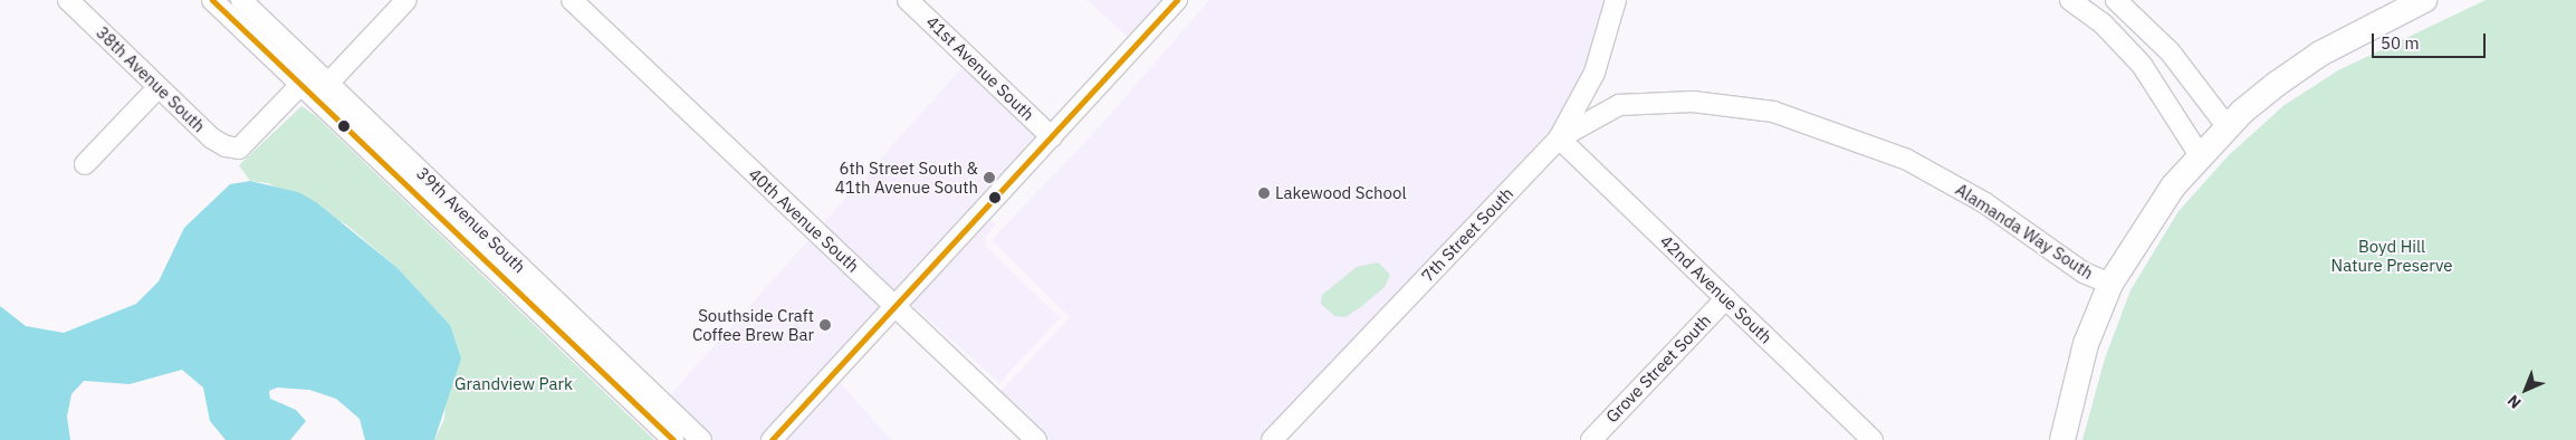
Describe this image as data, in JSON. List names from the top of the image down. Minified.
{"streets":{"street":["41st Avenue South","38th Avenue South","39th Avenue South","40th Avenue South","Alamanda Way South","7th Street South","42nd Avenue South","Grove Street South"]},"crossings":[["38th Avenue South","39th Avenue South"],["Alamanda Way South","7th Street South"],["Alamanda Way South","42nd Avenue South"],["7th Street South","42nd Avenue South"],["42nd Avenue South","Grove Street South"]],"parks":["Boyd Hill Nature Preserve","Grandview Park"],"places":["6th Street South & 41th Avenue South","Lakewood School","Southside Craft Coffee Brew Bar"],"scale_bar":"50 m","north":"bottom left"}
